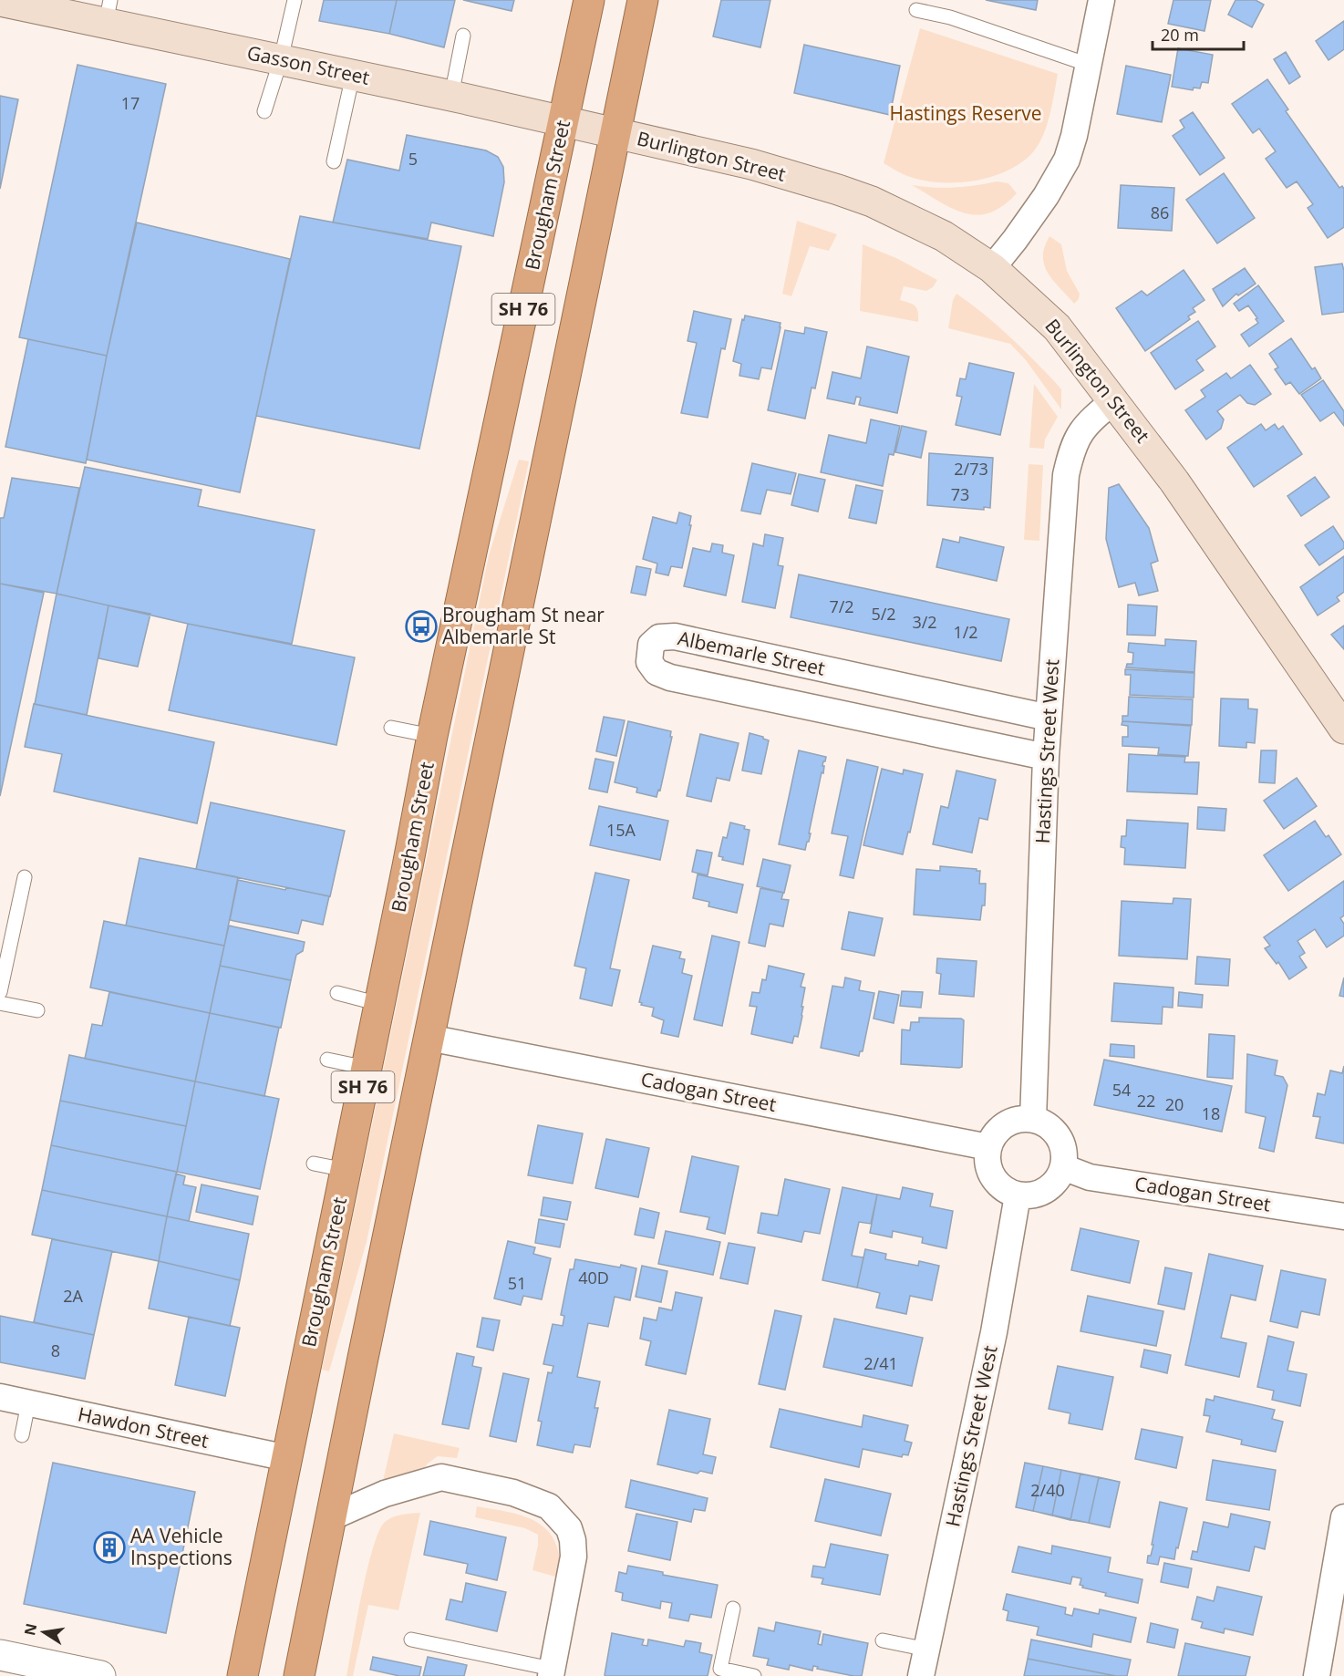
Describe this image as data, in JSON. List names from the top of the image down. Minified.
{"streets":{"highway":["Brougham Street","SH 76"],"main road":["Gasson Street","Burlington Street"],"street":["Albemarle Street","Hastings Street West","Cadogan Street","Hawdon Street"]},"crossings":[["Gasson Street","Burlington Street"],["Gasson Street","Brougham Street"],["Gasson Street","SH 76"],["Burlington Street","SH 76"],["Burlington Street","Hastings Street West"],["Brougham Street","Hawdon Street"],["SH 76","Cadogan Street"],["Albemarle Street","Hastings Street West"],["Hastings Street West","Cadogan Street"]],"parks":["Hastings Reserve"],"places":{"bus stop":["Brougham St near Albemarle St"],"building":["AA Vehicle Inspections"]},"house_numbers":["17","5","86","2/73","73","7/2","5/2","3/2","1/2","15A","54","22","20","18","40D","51","2A","8","2/41","2/40"],"scale_bar":"20 m","north":"left"}
